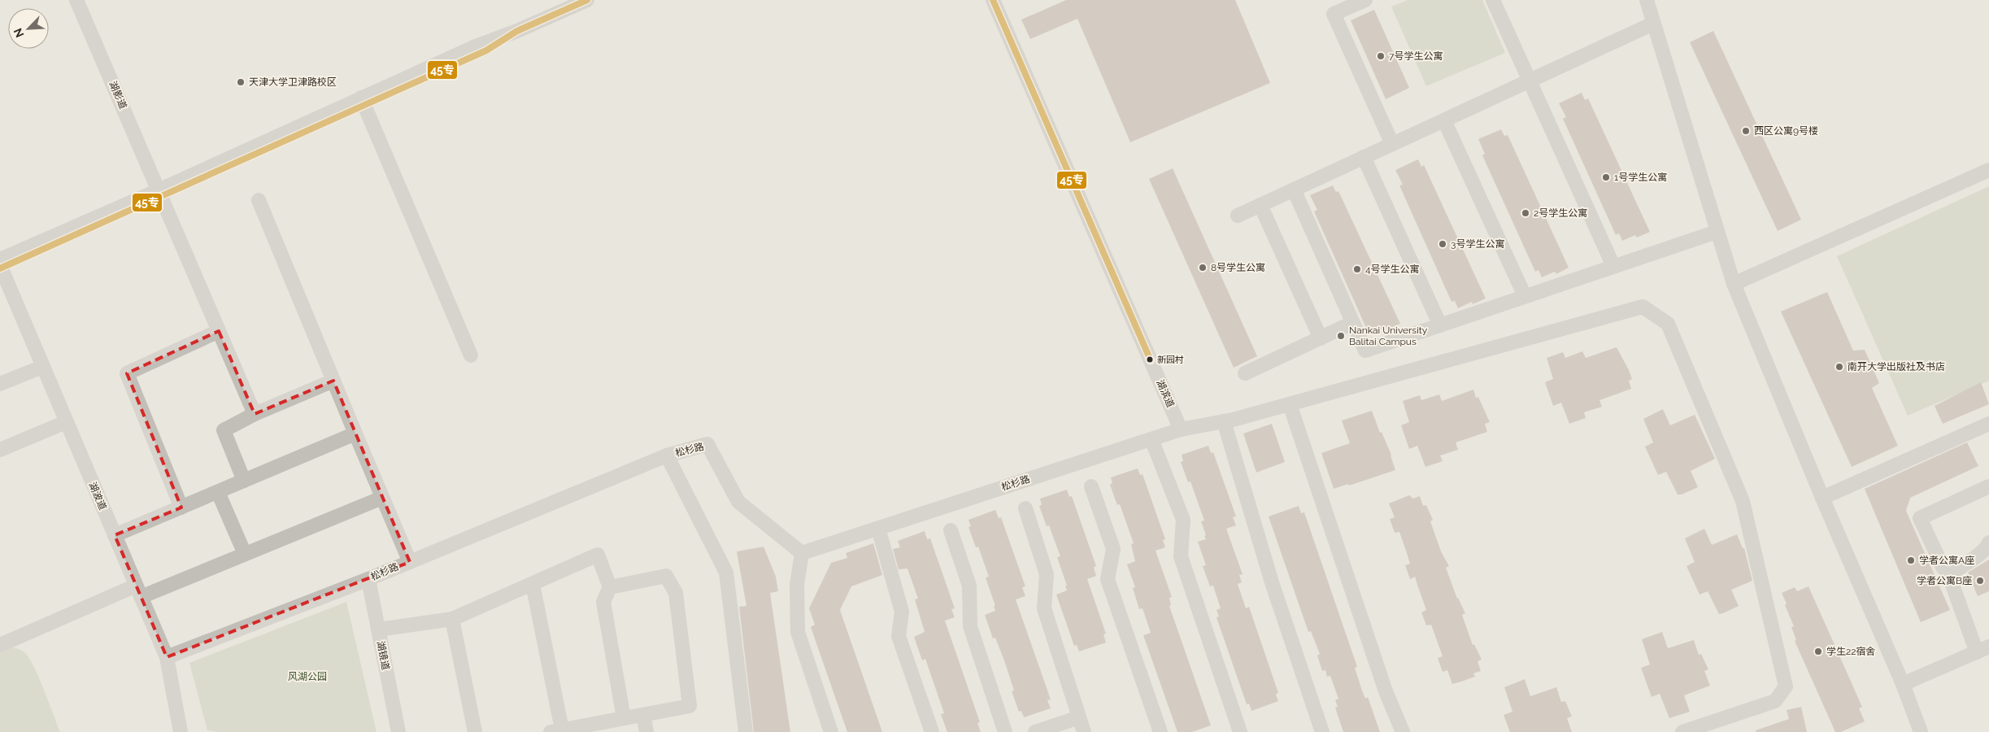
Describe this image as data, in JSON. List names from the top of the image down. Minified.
{"streets":{"street":["湖影道","湖滨道","松杉路","湖波道","湖镜道"]},"crossings":[["湖滨道","松杉路"],["松杉路","湖波道"],["松杉路","湖镜道"]],"parks":["风湖公园"],"places":["7号学生公寓","天津大学卫津路校区","西区公寓9号楼","1号学生公寓","2号学生公寓","3号学生公寓","8号学生公寓","4号学生公寓","Nankai University Balitai Campus","新园村","南开大学出版社及书店","学者公寓A座","学者公寓B座","学生22宿舍"],"lines":["transit line 45专"],"north":"bottom left"}
